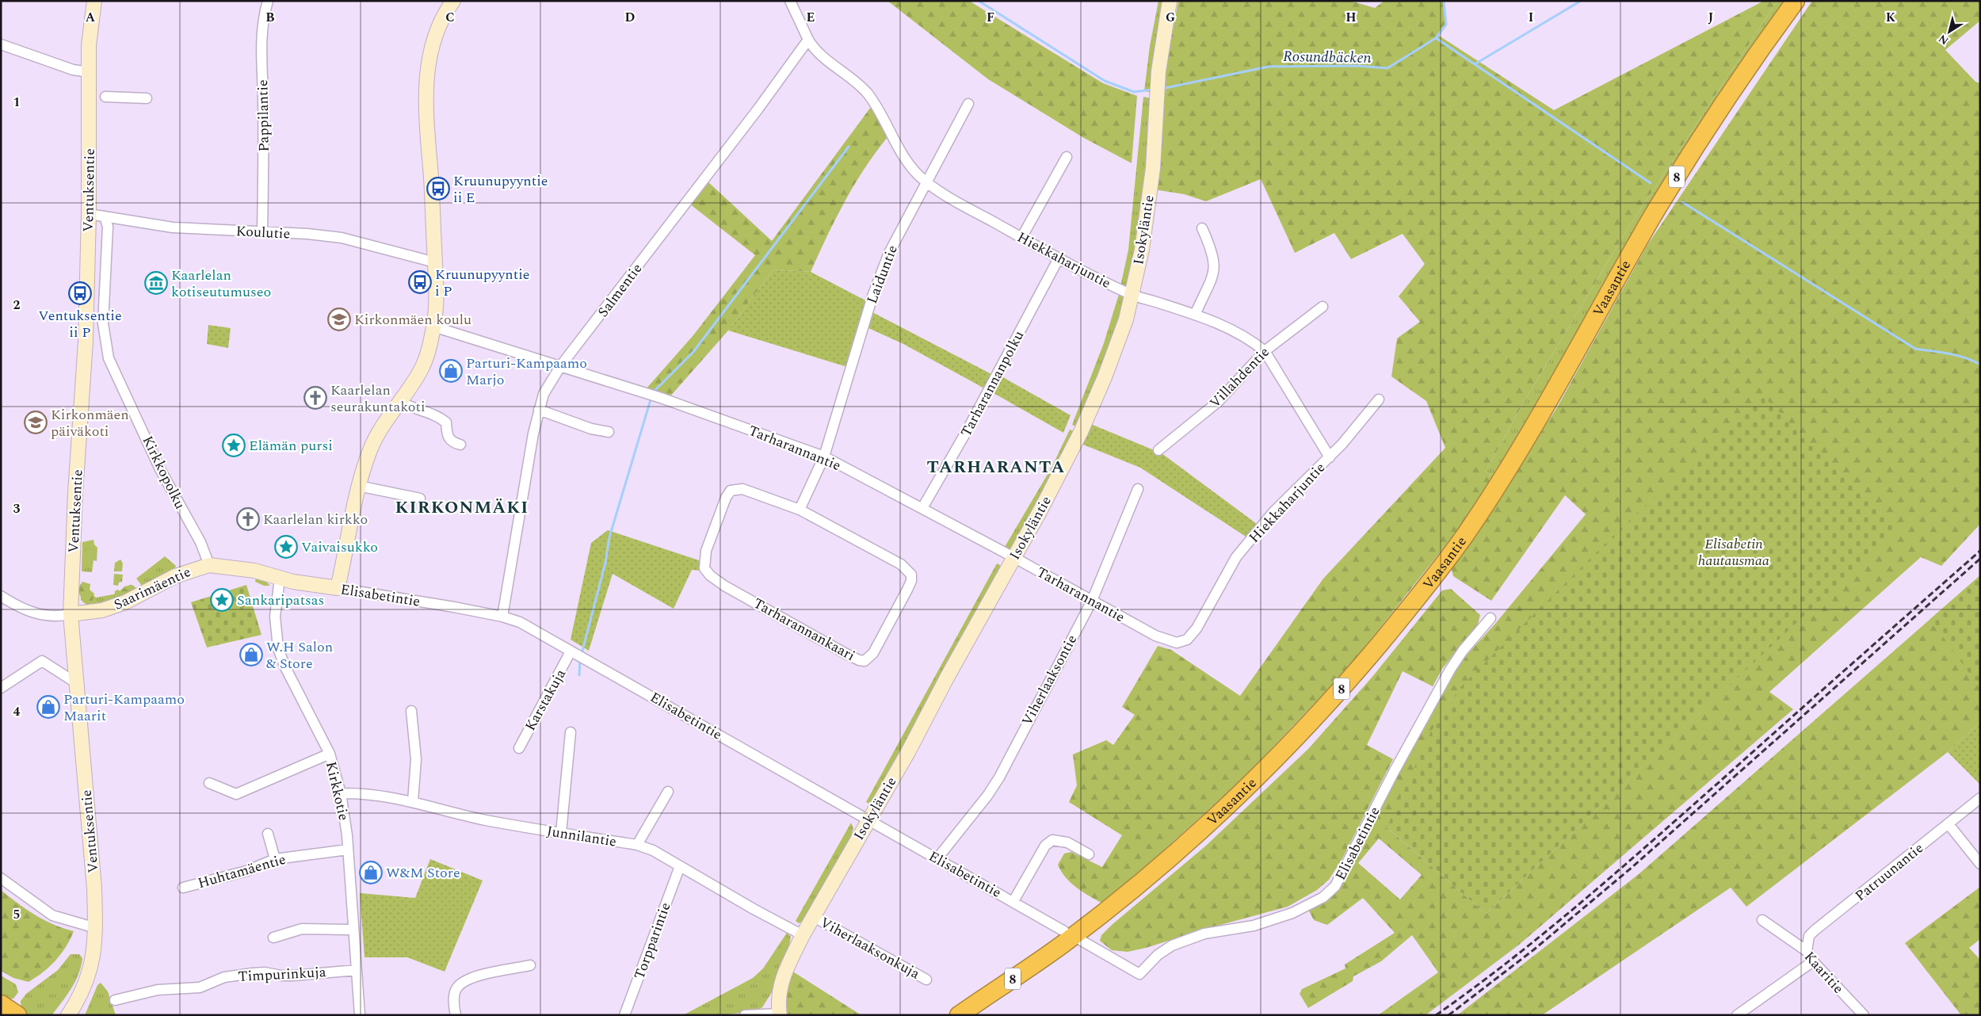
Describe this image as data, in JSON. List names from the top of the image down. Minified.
{"streets":{"highway":["8","Vaasantie"],"street":["Pappilantie","Ventuksentie","Isokyläntie","Koulutie","Hiekkaharjuntie","Laiduntie","Salmentie","Villahdentie","Tarharannanpolku","Tarharannantie","Kirkkopolku","Saarimäentie","Elisabetintie","Tarharannankaari","Viherlaaksontie","Karstakuja","Kirkkotie","Junnilantie","Huhtamäentie","Patruunantie","Torpparintie","Viherlaaksonkuja","Kaaritie","Timpurinkuja"]},"crossings":[["Pappilantie","Koulutie"],["Ventuksentie","Koulutie"],["Ventuksentie","Saarimäentie"],["Isokyläntie","Hiekkaharjuntie"],["Isokyläntie","Tarharannantie"],["Isokyläntie","Elisabetintie"],["Isokyläntie","Junnilantie"],["Isokyläntie","Viherlaaksonkuja"],["Koulutie","Kirkkopolku"],["Hiekkaharjuntie","Laiduntie"],["Hiekkaharjuntie","Salmentie"],["Hiekkaharjuntie","Villahdentie"],["Hiekkaharjuntie","Tarharannanpolku"],["Hiekkaharjuntie","Tarharannantie"],["Laiduntie","Tarharannantie"],["Salmentie","Tarharannantie"],["Salmentie","Elisabetintie"],["Tarharannanpolku","Tarharannantie"],["Tarharannantie","Viherlaaksontie"],["Kirkkopolku","Saarimäentie"],["Saarimäentie","Elisabetintie"],["Saarimäentie","Kirkkotie"],["Elisabetintie","Viherlaaksontie"],["Elisabetintie","Karstakuja"],["Elisabetintie","Kirkkotie"],["Kirkkotie","Junnilantie"],["Kirkkotie","Huhtamäentie"],["Kirkkotie","Timpurinkuja"],["Junnilantie","Torpparintie"],["Patruunantie","Kaaritie"]],"districts":["TARHARANTA","KIRKONMÄKI"],"water":["Rosundbäcken"],"parks":["Elisabetin hautausmaa"],"places":{"bus stop":["Kruunupyyntie ii E","Kruunupyyntie i P","Ventuksentie ii P"],"museum":["Kaarlelan kotiseutumuseo"],"school or university":["Kirkonmäen koulu","Kirkonmäen päiväkoti"],"shop":["Parturi-Kampaamo Marjo","W.H Salon & Store","Parturi-Kampaamo Maarit","W&M Store"],"church":["Kaarlelan seurakuntakoti","Kaarlelan kirkko"],"place":["Elämän pursi","Vaivaisukko","Sankaripatsas"]},"north":"bottom left","grid":{"columns":["A","B","C","D","E","F","G","H","I","J","K"],"rows":["1","2","3","4","5"]}}
